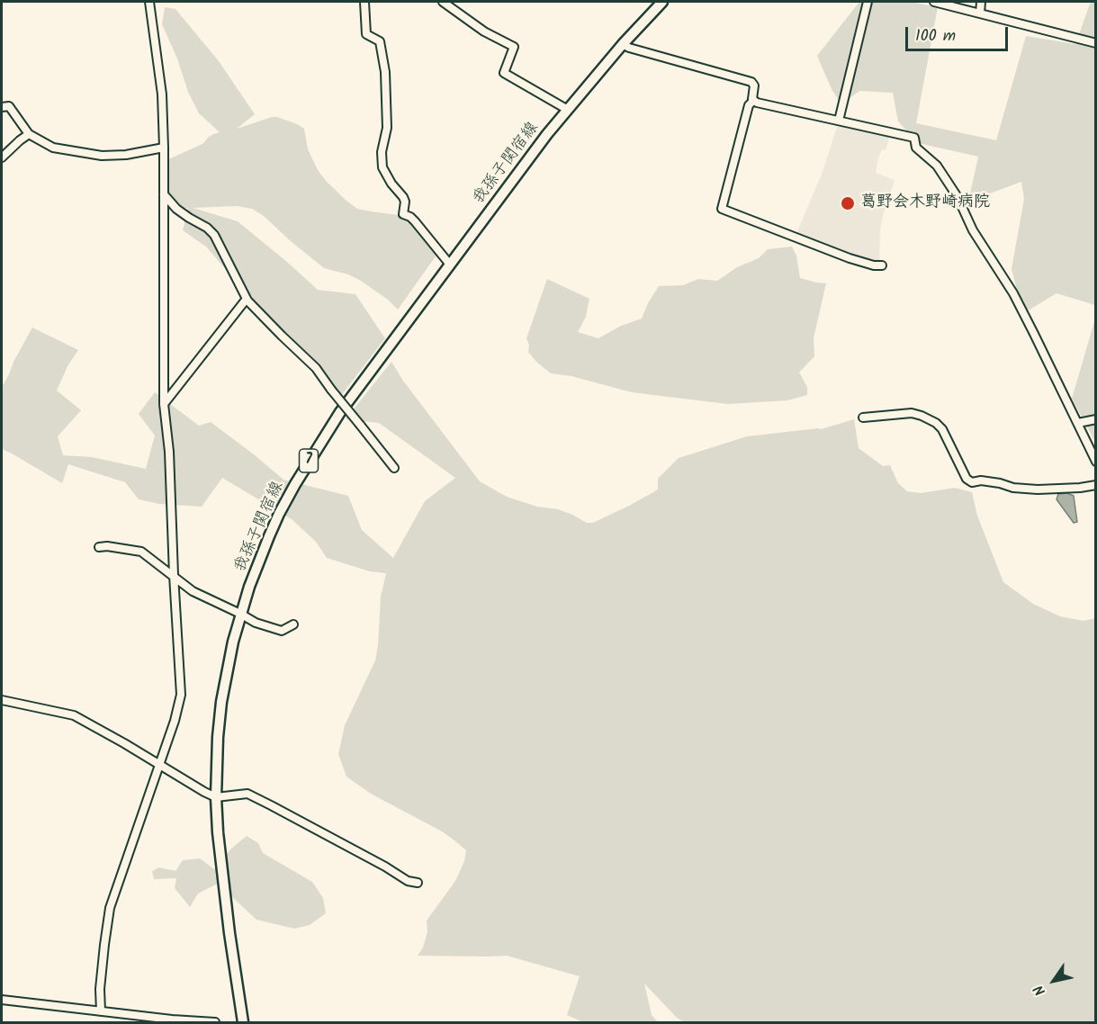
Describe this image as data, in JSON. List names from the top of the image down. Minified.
{"streets":{"main road":["我孫子関宿線","7"]},"places":["葛野会木野崎病院"],"scale_bar":"100 m","north":"bottom left"}
